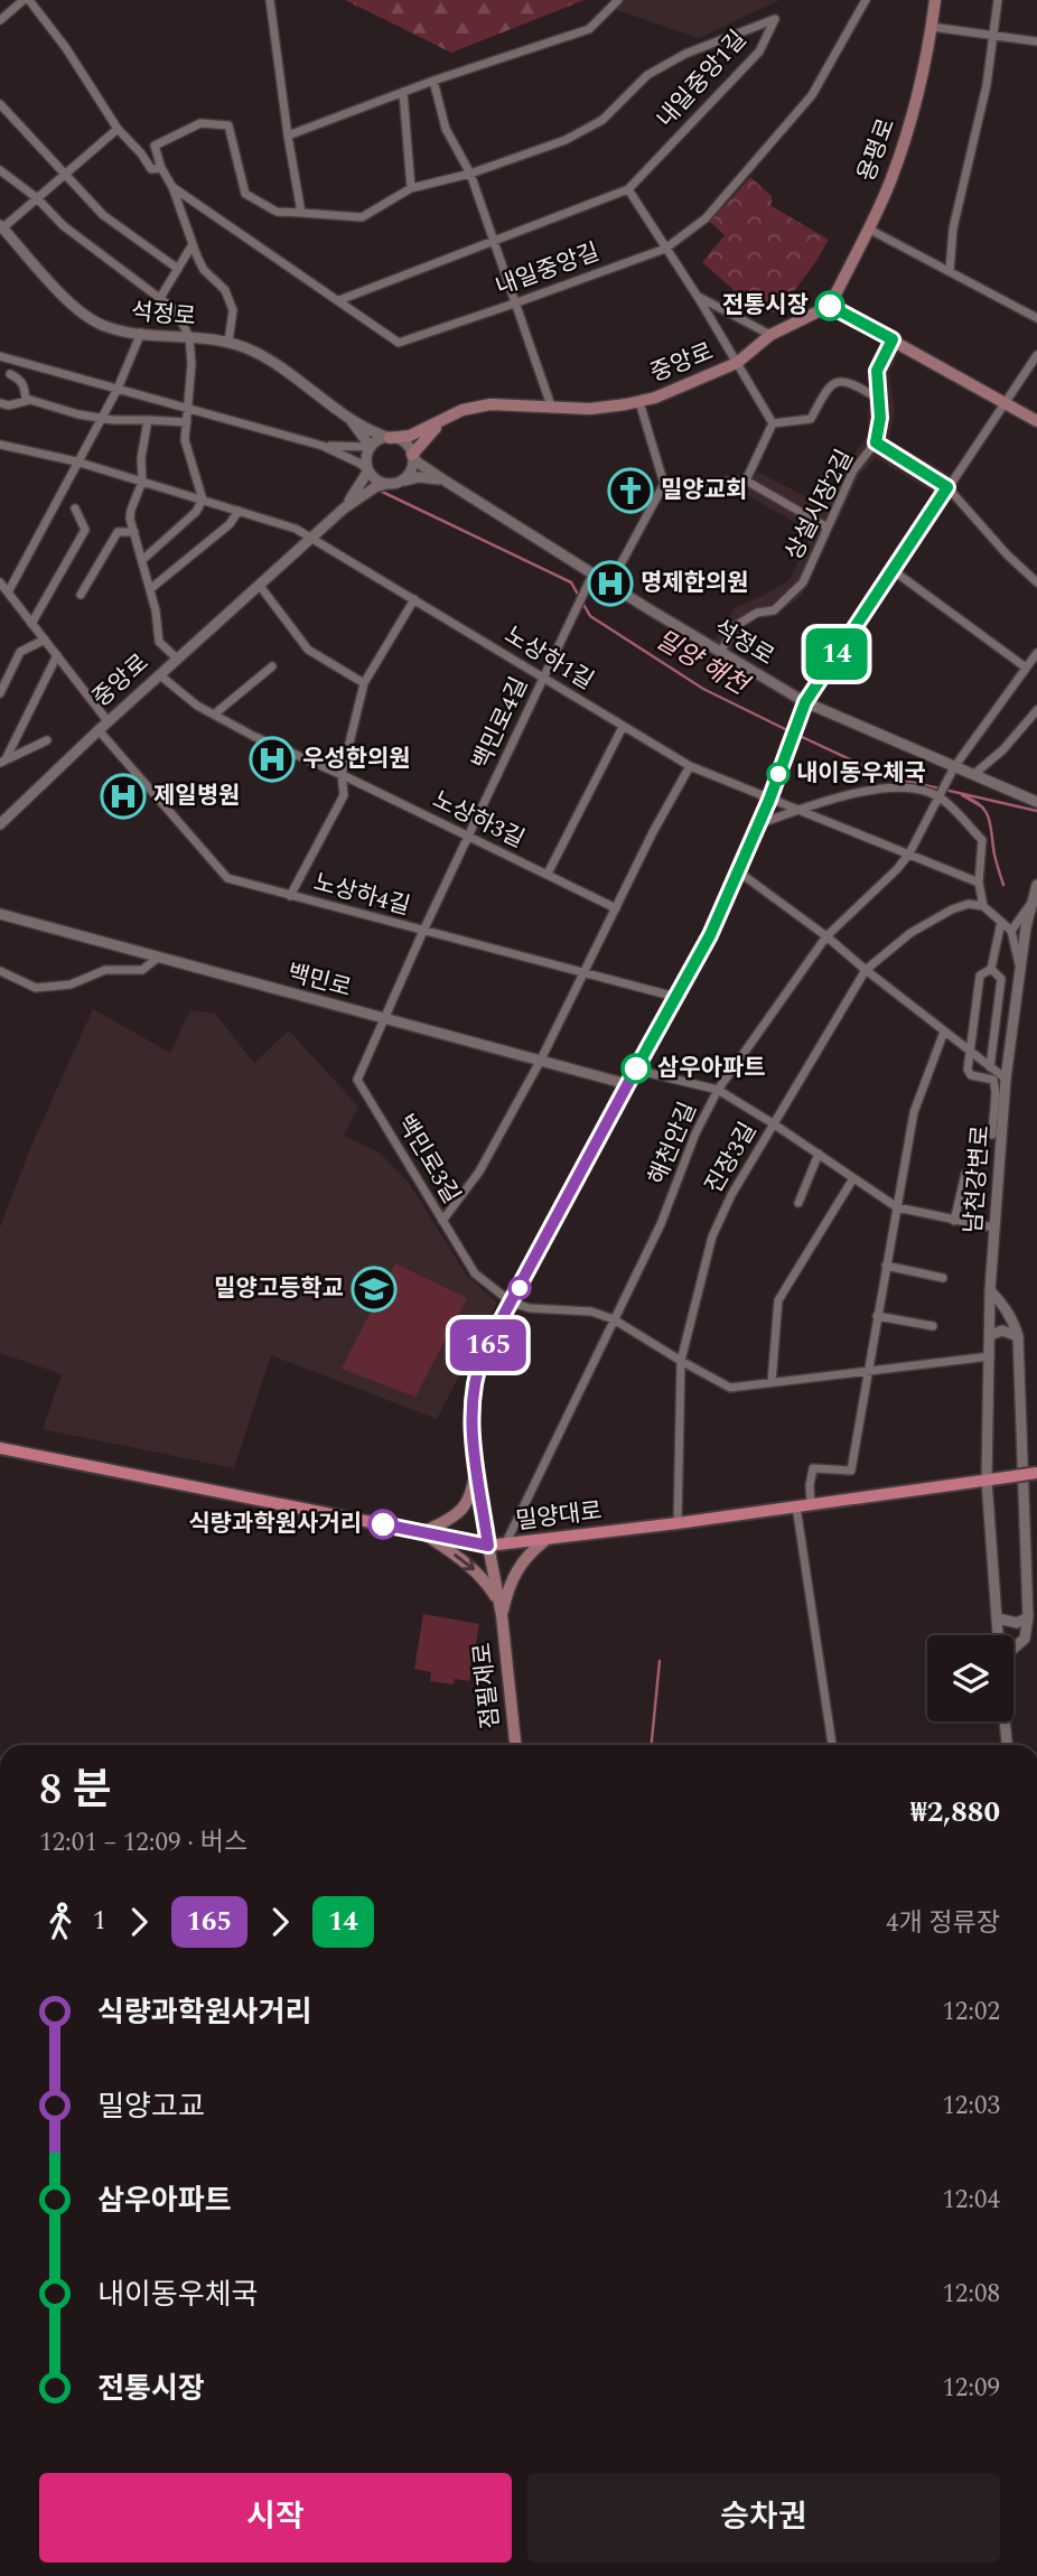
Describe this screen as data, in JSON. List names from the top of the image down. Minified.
{"streets":{"main road":["용평로","중앙로","밀양대로","점필재로"],"street":["내일중앙1길","내일중앙길","석정로","상설시장2길","노상하1길","백민로4길","노상하3길","노상하4길","백민로","해천안길","진장3길","백민로3길","남천강변로"]},"crossings":[["내일중앙1길","내일중앙길"],["용평로","중앙로"],["석정로","중앙로"],["석정로","상설시장2길"],["석정로","백민로4길"],["석정로","해천안길"],["중앙로","노상하1길"],["중앙로","노상하3길"],["중앙로","노상하4길"],["노상하1길","백민로4길"],["노상하1길","해천안길"],["백민로4길","노상하3길"],["백민로4길","노상하4길"],["백민로4길","백민로"],["백민로4길","백민로3길"],["백민로","백민로3길"],["해천안길","밀양대로"],["진장3길","밀양대로"],["남천강변로","밀양대로"],["밀양대로","점필재로"]],"water":["밀양 해천"],"places":{"other":["전통시장","내이동우체국","삼우아파트","식량과학원사거리"],"church":["밀양교회"],"hospital":["명제한의원","우성한의원","제일병원"],"school or university":["밀양고등학교"]},"lines":["bus line 14","bus line 165"],"page":{"on_map":["165","14"],"heading":["8 분","12:01 – 12:09 · 버스","₩2,880"],"legs":["1","165","14","4개 정류장"],"list":[{"name":"식량과학원사거리","value":"12:02"},{"name":"밀양고교","value":"12:03"},{"name":"삼우아파트","value":"12:04"},{"name":"내이동우체국","value":"12:08"},{"name":"전통시장","value":"12:09"}],"buttons":["시작","승차권"]}}
